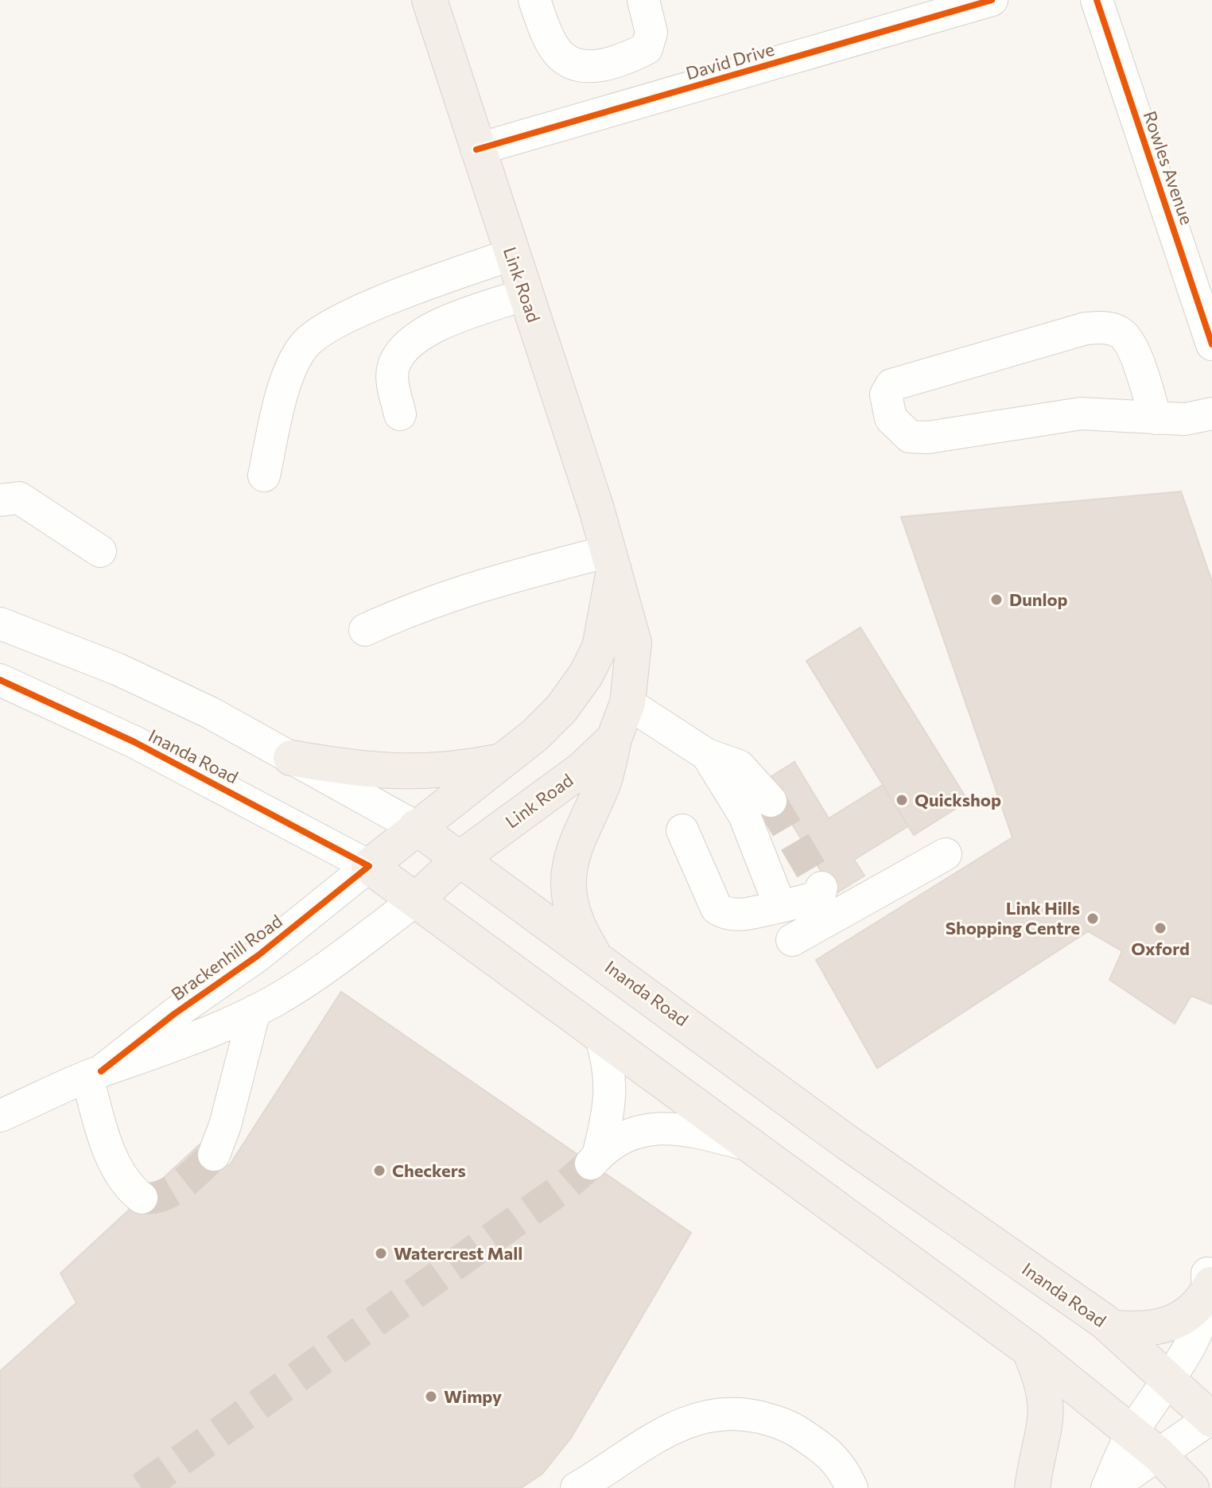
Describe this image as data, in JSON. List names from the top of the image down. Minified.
{"streets":{"main road":["Link Road","Inanda Road"],"street":["David Drive","Rowles Avenue","Brackenhill Road"]},"crossings":[["David Drive","Link Road"],["Link Road","Inanda Road"],["Link Road","Brackenhill Road"],["Inanda Road","Brackenhill Road"]],"places":["Dunlop","Quickshop","Link Hills Shopping Centre","Oxford","Checkers","Watercrest Mall","Wimpy"]}
